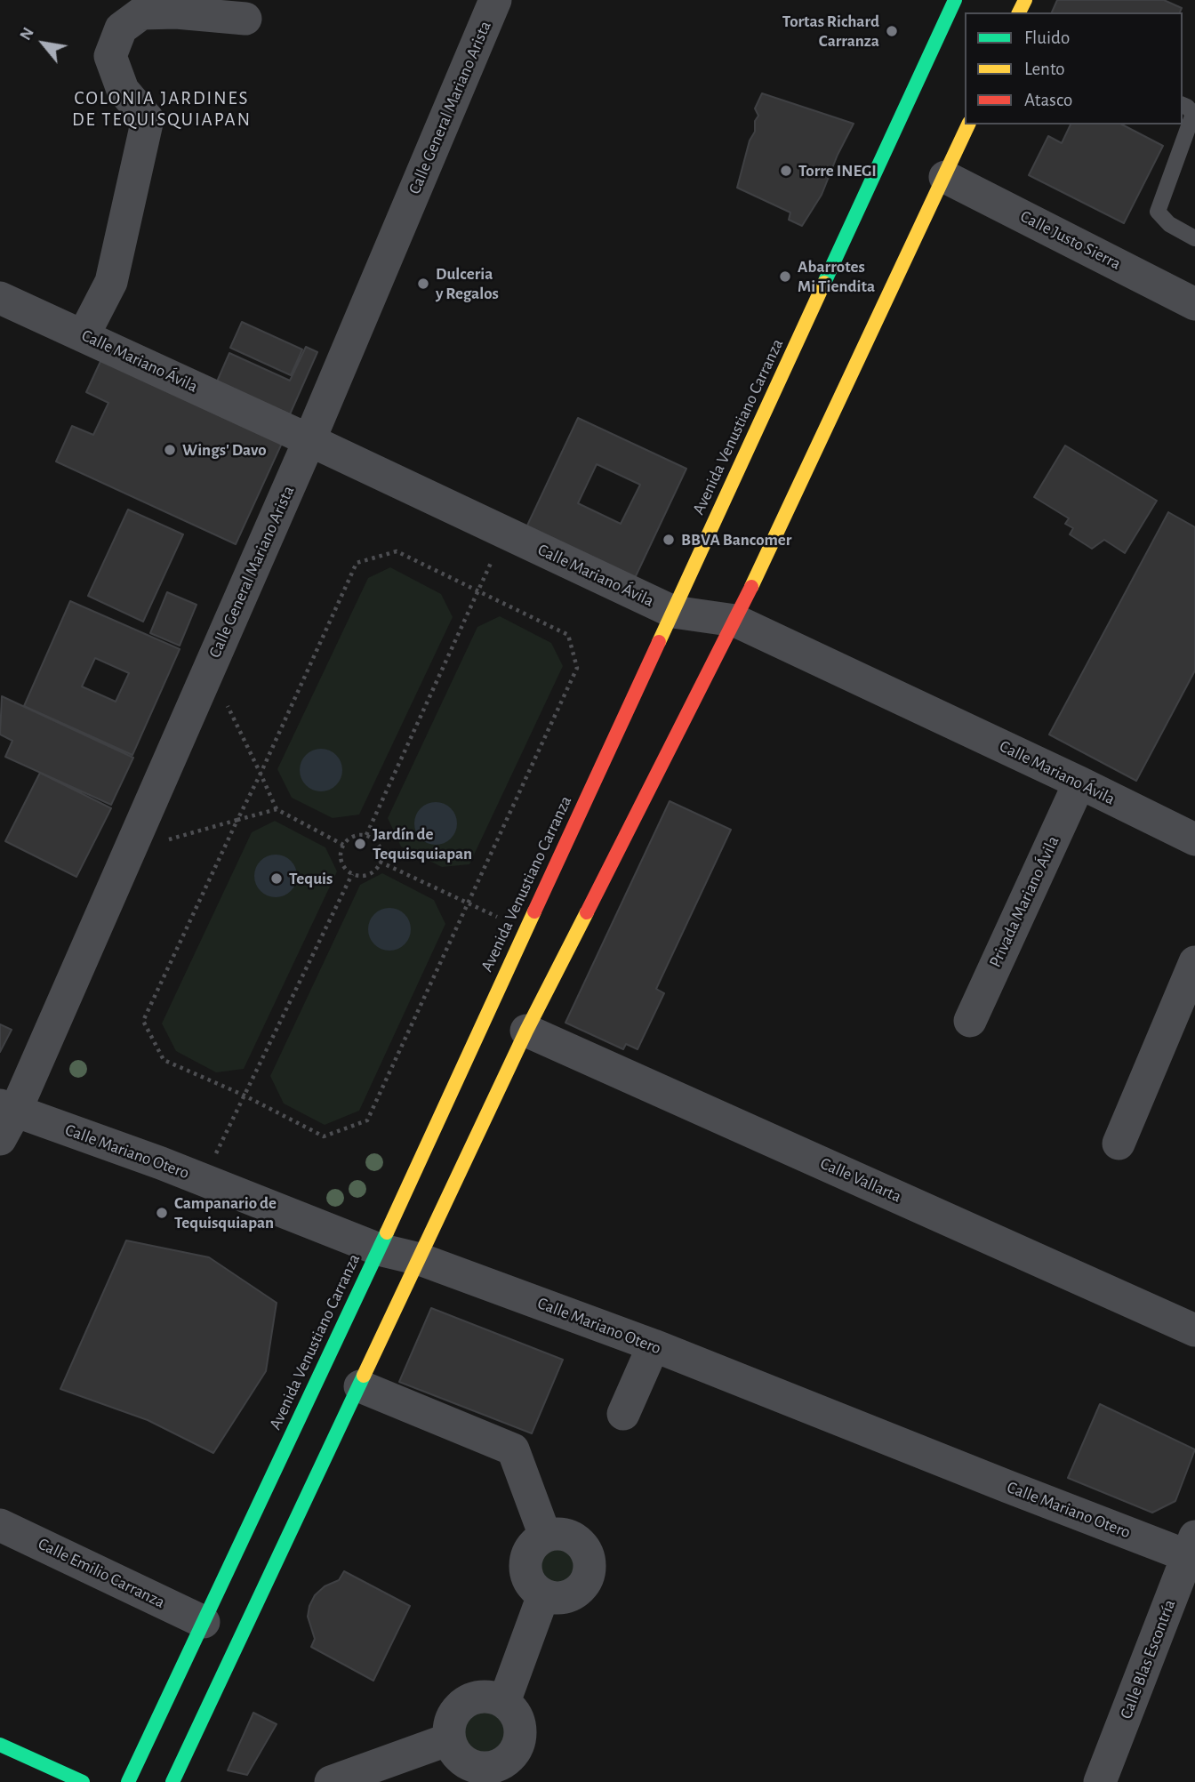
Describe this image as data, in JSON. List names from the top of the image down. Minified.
{"streets":{"main road":["Avenida Venustiano Carranza"],"street":["Calle General Mariano Arista","Calle Justo Sierra","Calle Mariano Ávila","Privada Mariano Ávila","Calle Mariano Otero","Calle Vallarta","Calle Emilio Carranza","Calle Blas Escontría"]},"crossings":[["Calle General Mariano Arista","Calle Mariano Ávila"],["Calle General Mariano Arista","Calle Mariano Otero"],["Calle Mariano Ávila","Avenida Venustiano Carranza"],["Calle Mariano Ávila","Privada Mariano Ávila"],["Avenida Venustiano Carranza","Calle Mariano Otero"],["Avenida Venustiano Carranza","Calle Emilio Carranza"],["Calle Mariano Otero","Calle Blas Escontría"]],"districts":["COLONIA JARDINES DE TEQUISQUIAPAN"],"places":["Tortas Richard Carranza","Torre INEGI","Abarrotes Mi Tiendita","Dulceria y Regalos","Wings' Davo","BBVA Bancomer","Jardín de Tequisquiapan","Tequis","Campanario de Tequisquiapan"],"legend":["Fluido","Lento","Atasco"],"north":"top left"}
